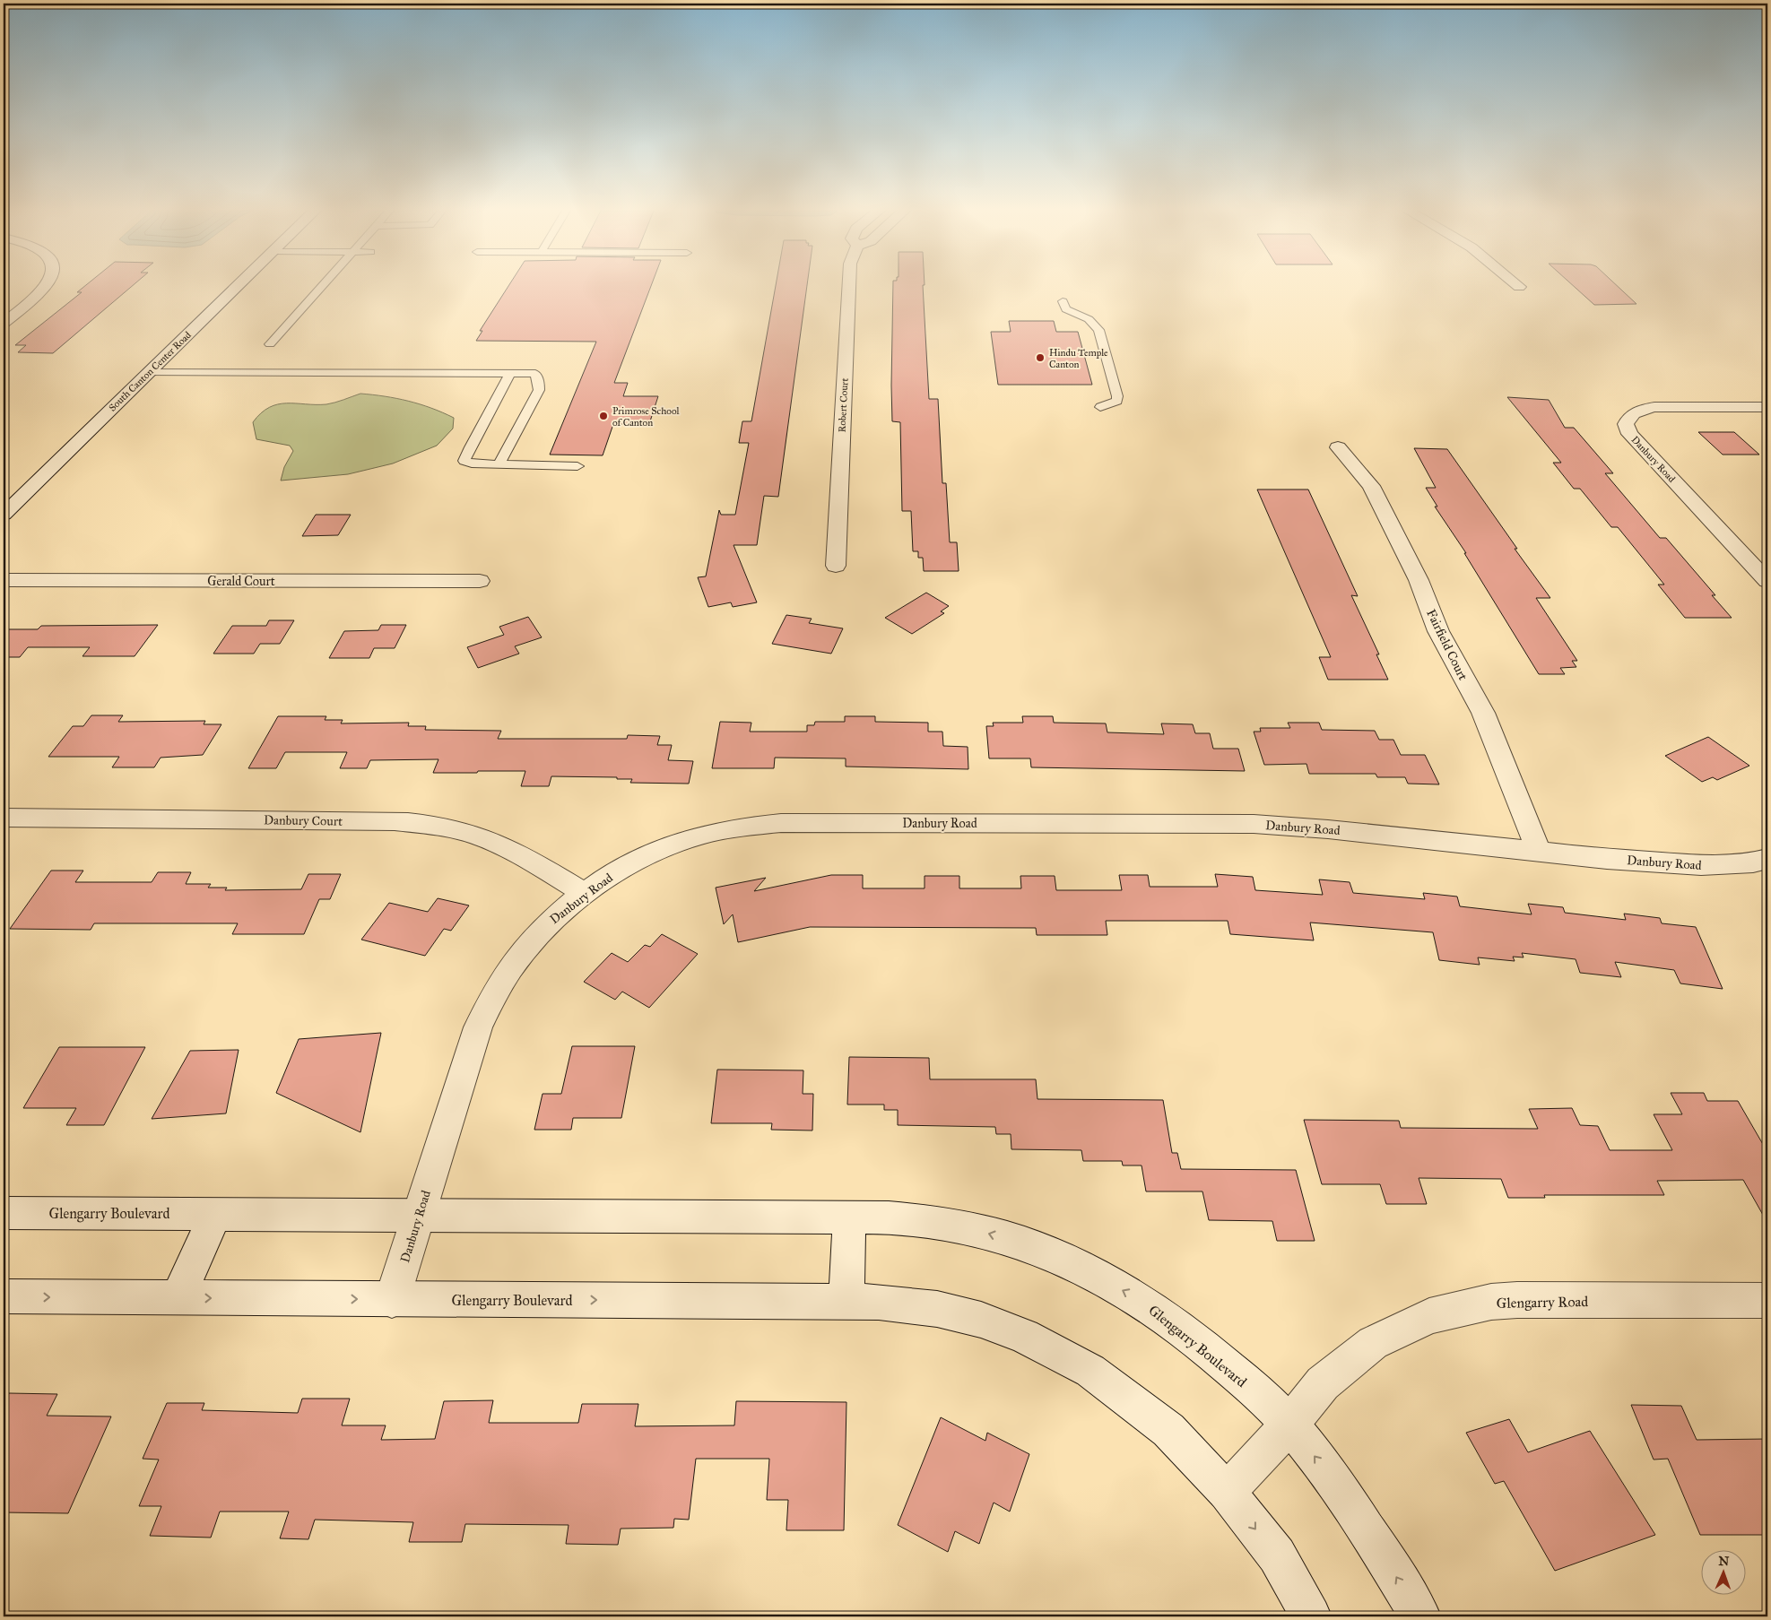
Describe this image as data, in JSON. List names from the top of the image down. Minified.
{"streets":{"street":["South Canton Center Road","Robert Court","Danbury Road","Gerald Court","Fairfield Court","Danbury Court","Glengarry Boulevard","Glengarry Road"]},"crossings":[["Danbury Road","Fairfield Court"],["Danbury Road","Danbury Court"],["Danbury Road","Glengarry Boulevard"],["Glengarry Boulevard","Glengarry Road"]],"places":["Hindu Temple Canton","Primrose School of Canton"],"north":"top"}
